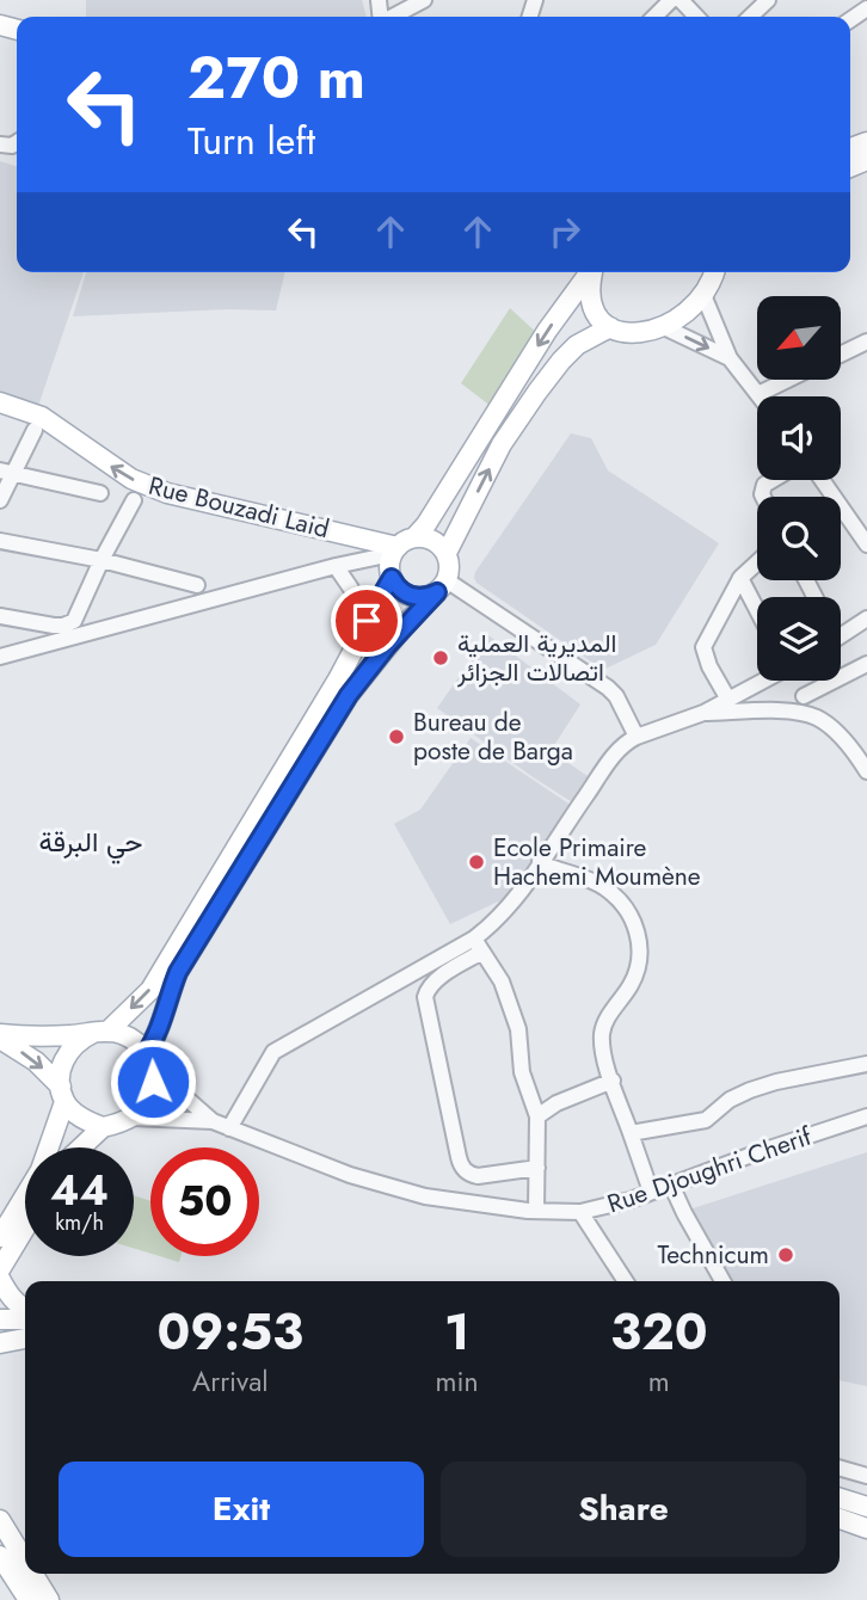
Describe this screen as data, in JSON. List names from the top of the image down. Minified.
{"streets":{"main road":["Rue Bouzadi Laid"],"street":["Rue Djoughri Cherif"]},"one_way":["Rue Bouzadi Laid"],"districts":["حي البرقة"],"places":["المديرية العملية اتصالات الجزائر","Bureau de poste de Barga","Ecole Primaire Hachemi Moumène","Technicum"],"north":"bottom left","page":{"turn":["270 m","Turn left"],"speed":"44 km/h","limit":"50","eta":["09:53","Arrival","1","min","320","m"],"buttons":["Exit","Share"]}}
